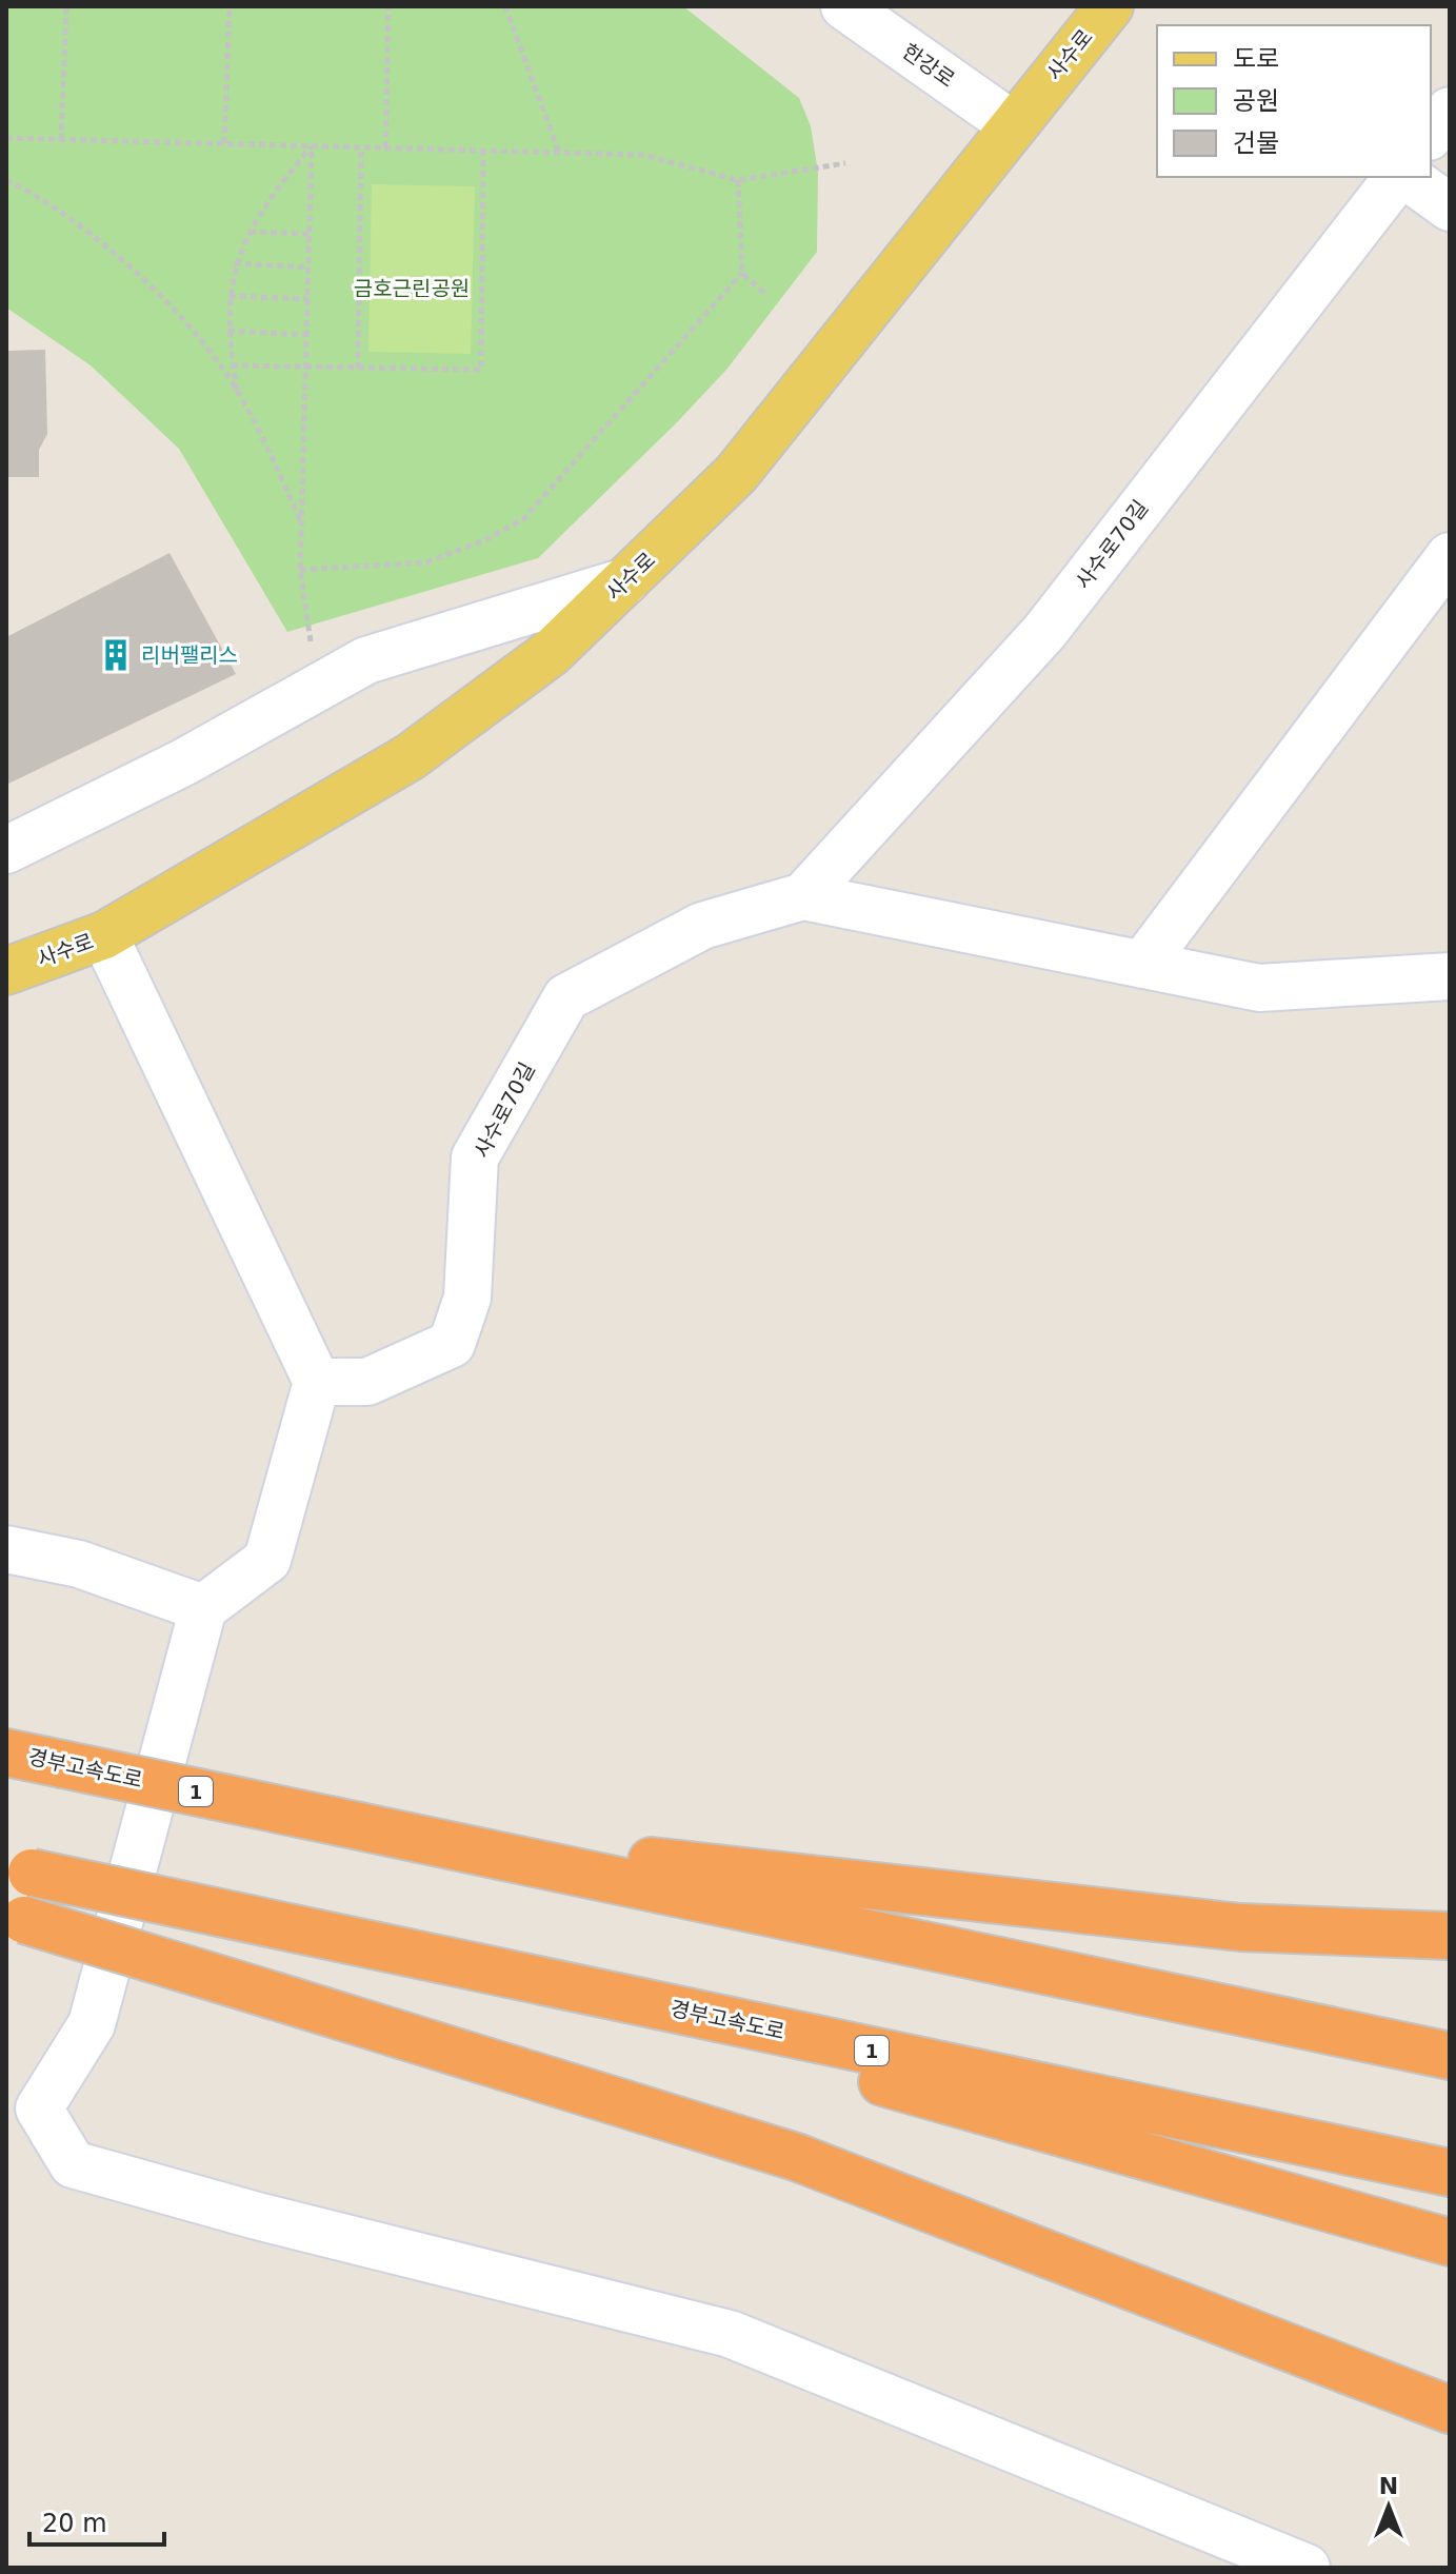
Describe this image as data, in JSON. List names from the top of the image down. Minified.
{"streets":{"highway":["경부고속도로","1"],"main road":["사수로"],"street":["한강로","사수로70길"]},"crossings":[["사수로","한강로"]],"parks":["금호근린공원"],"places":{"building":["리버팰리스"]},"legend":["도로","공원","건물"],"scale_bar":"20 m","north":"top"}
